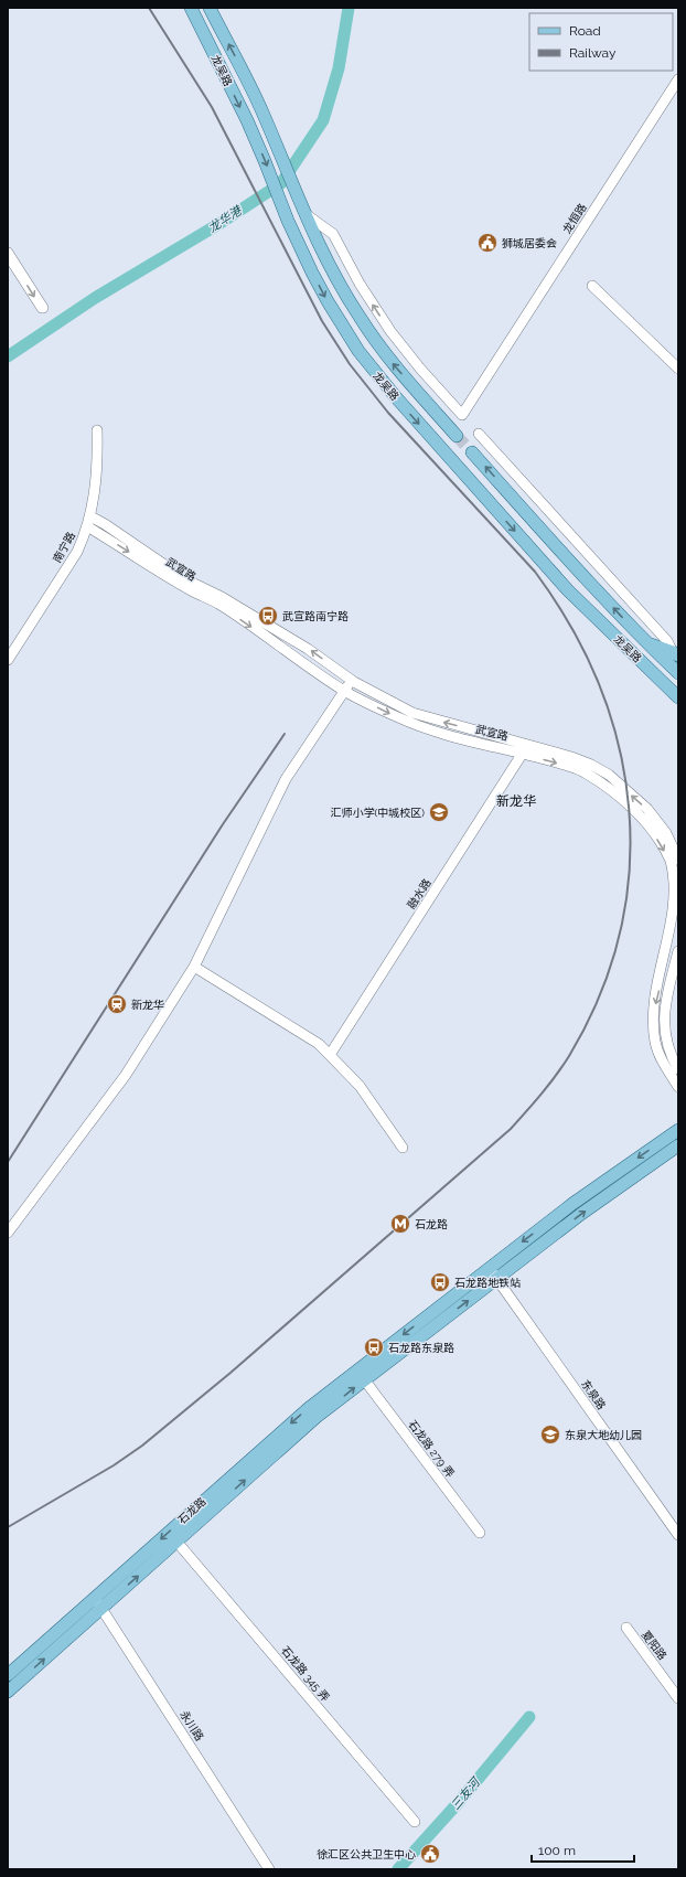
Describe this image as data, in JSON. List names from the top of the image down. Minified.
{"streets":{"main road":["龙吴路","石龙路"],"street":["龙恒路","南宁路","武宣路","融水路","东泉路","石龙路 279 弄","夏阳路","石龙路 345 弄","永川路"]},"crossings":[["龙吴路","龙恒路"],["南宁路","武宣路"],["武宣路","融水路"],["东泉路","石龙路"],["石龙路 279 弄","石龙路"],["石龙路","石龙路 345 弄"],["石龙路","永川路"]],"districts":["新龙华"],"water":["龙华港","三友河"],"places":{"public building":["狮城居委会","徐汇区公共卫生中心"],"bus stop":["武宣路南宁路","石龙路地铁站","石龙路东泉路"],"school or university":["汇师小学(中城校区)","东泉大地幼儿园"],"station":["新龙华"],"metro station":["石龙路"]},"legend":["Road","Railway"],"scale_bar":"100 m"}
